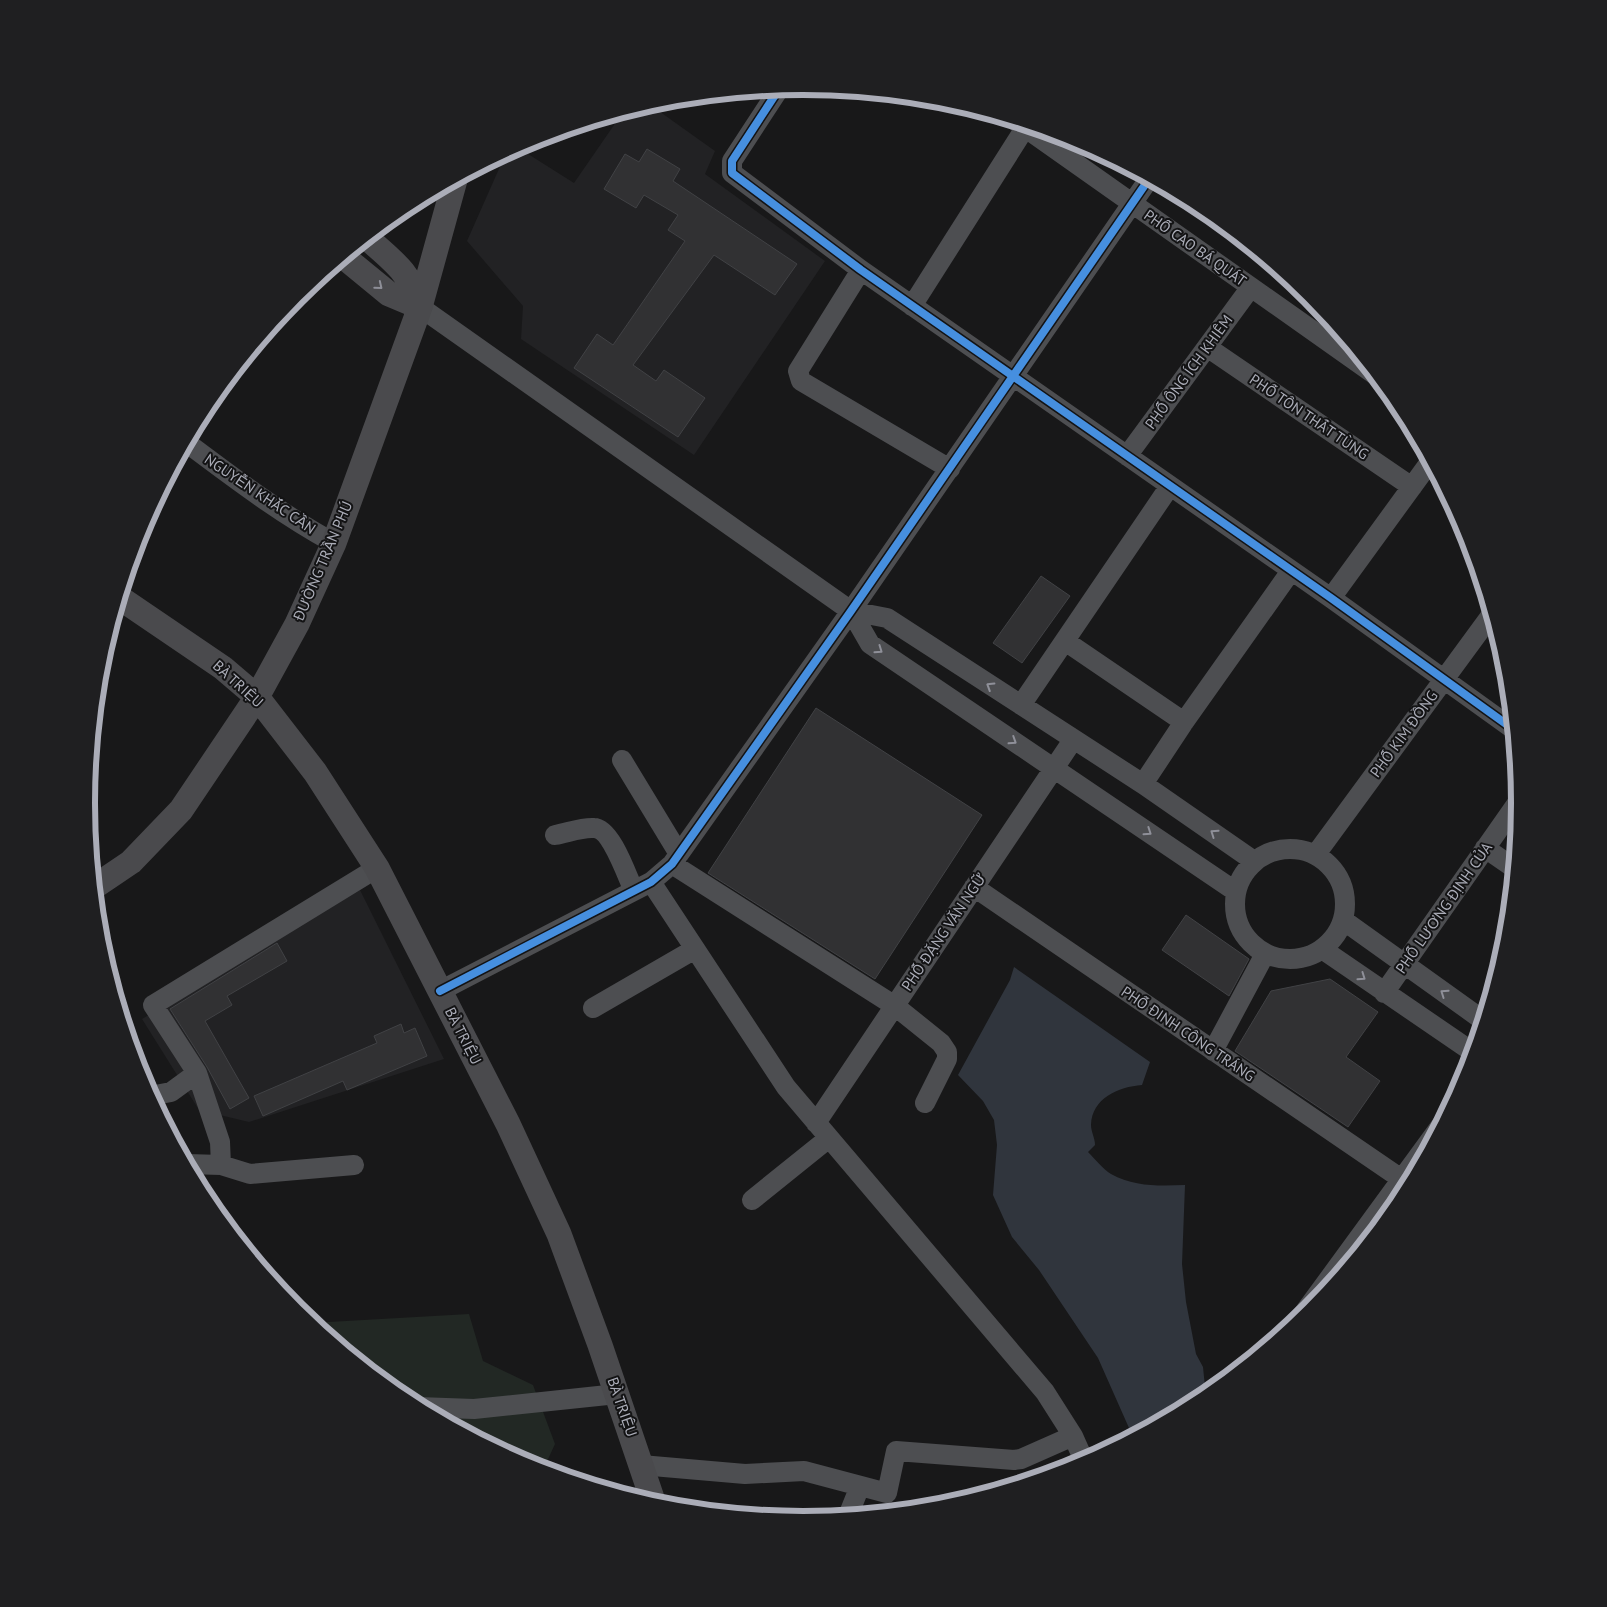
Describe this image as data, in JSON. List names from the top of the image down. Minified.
{"streets":{"main road":["ĐƯỜNG TRẦN PHÚ","BÀ TRIỆU"],"street":["PHỐ CAO BÁ QUÁT","PHỐ ÔNG ÍCH KHIÊM","PHỐ TÔN THẤT TÙNG","NGUYỄN KHẮC CẦN","PHỐ KIM ĐỒNG","PHỐ LƯƠNG ĐỊNH CỦA","PHỐ ĐẶNG VĂN NGỮ","PHỐ ĐINH CÔNG TRÁNG"]},"crossings":[["PHỐ CAO BÁ QUÁT","PHỐ ÔNG ÍCH KHIÊM"],["PHỐ ÔNG ÍCH KHIÊM","PHỐ TÔN THẤT TÙNG"],["NGUYỄN KHẮC CẦN","ĐƯỜNG TRẦN PHÚ"],["ĐƯỜNG TRẦN PHÚ","BÀ TRIỆU"],["PHỐ ĐẶNG VĂN NGỮ","PHỐ ĐINH CÔNG TRÁNG"]]}
